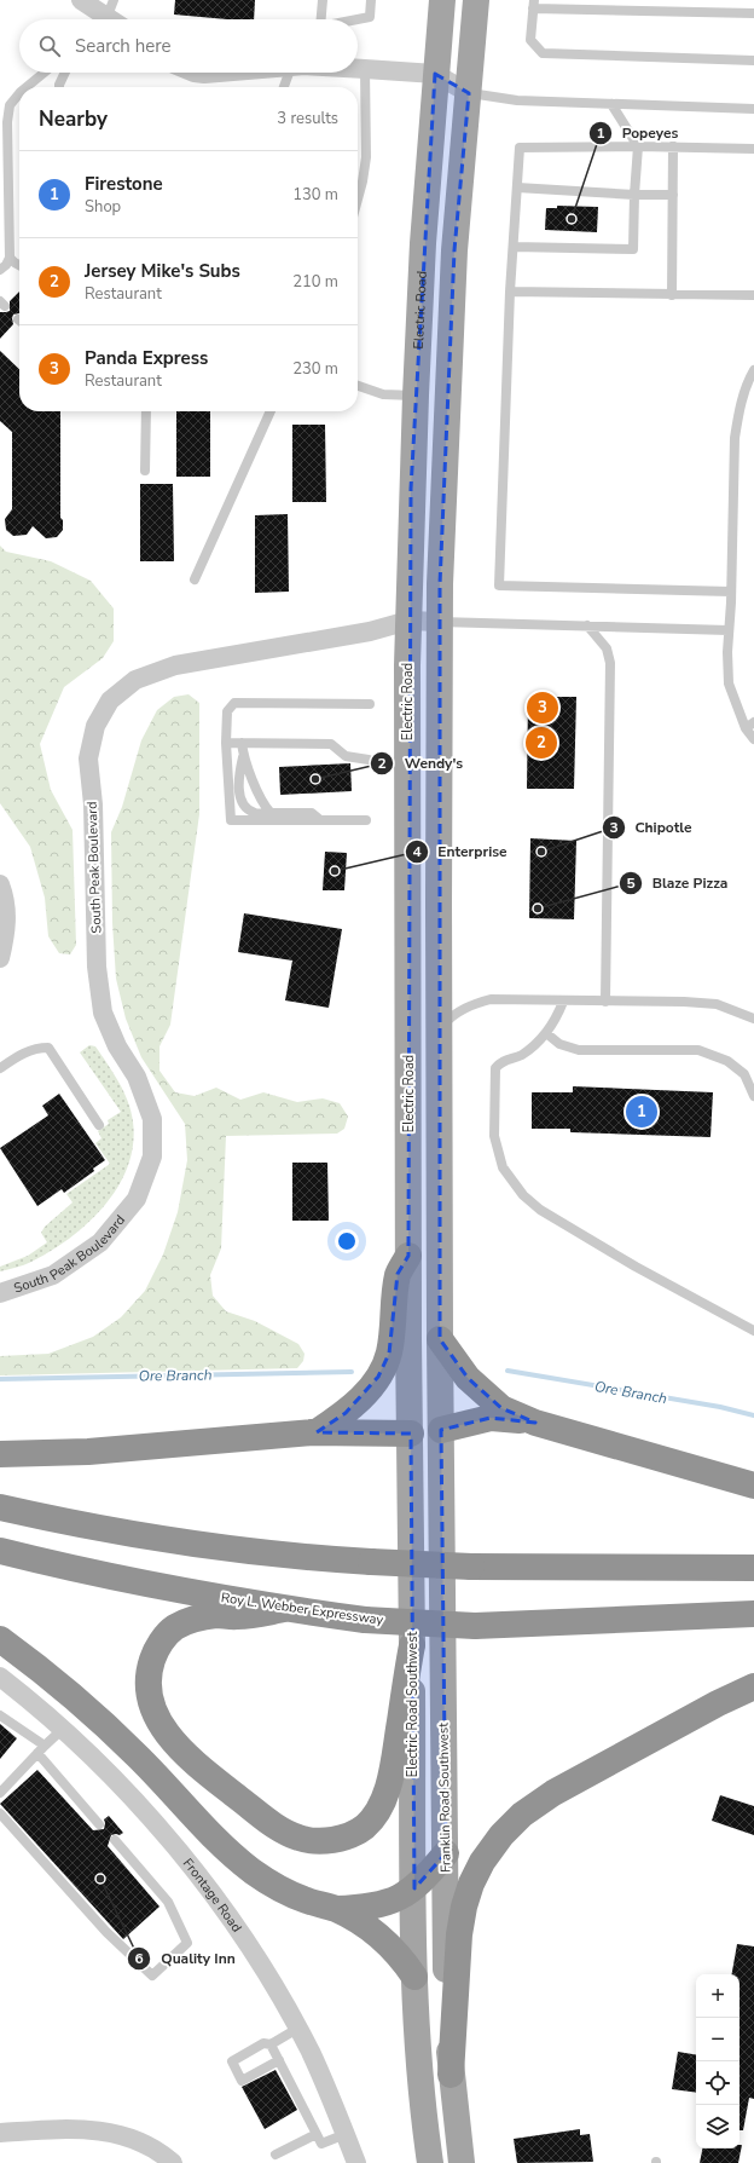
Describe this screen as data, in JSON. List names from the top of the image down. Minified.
{"streets":{"highway":["Roy L. Webber Expressway"],"main road":["Electric Road","Electric Road Southwest","Franklin Road Southwest"],"street":["South Peak Boulevard","Frontage Road"]},"crossings":[["Electric Road","South Peak Boulevard"],["Electric Road","Electric Road Southwest"]],"water":["Ore Branch"],"places":["Popeyes","Wendy's","Chipotle","Enterprise","Blaze Pizza","Quality Inn"],"page":{"search":"Search here","heading":["Nearby","3 results"],"list":[{"mark":"1","name":"Firestone","note":"Shop","value":"130 m"},{"mark":"2","name":"Jersey Mike's Subs","note":"Restaurant","value":"210 m"},{"mark":"3","name":"Panda Express","note":"Restaurant","value":"230 m"}],"pins":["3","2","1"],"map_buttons":["+","−"]}}
